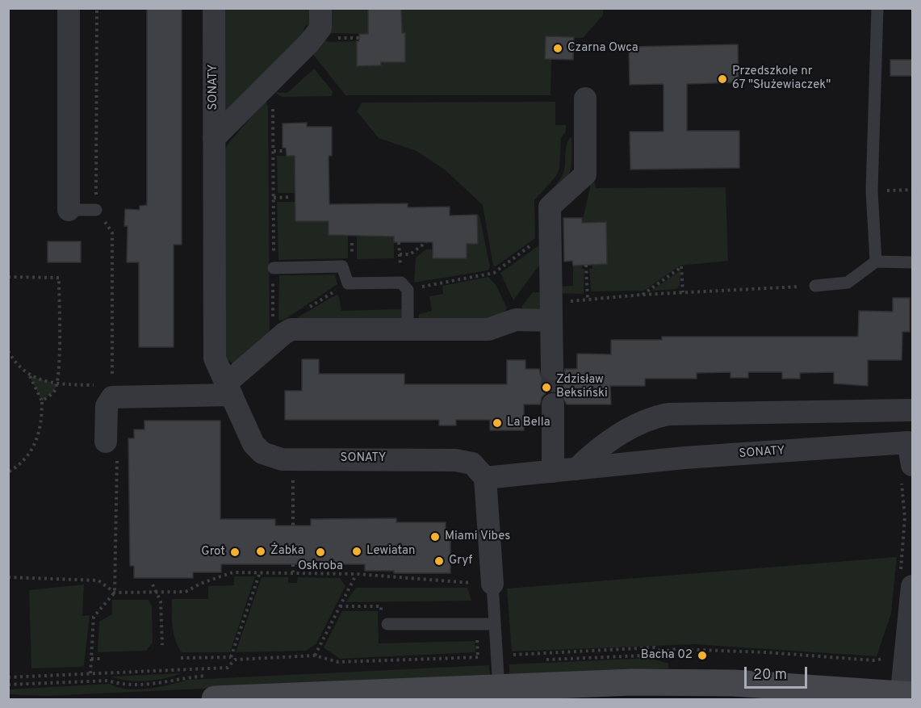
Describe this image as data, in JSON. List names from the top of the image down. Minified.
{"streets":{"street":["SONATY"]},"places":["Czarna Owca","Przedszkole nr 67 \"Służewiaczek\"","Zdzisław Beksiński","La Bella","Miami Vibes","Żabka","Lewiatan","Grot","Oskroba","Gryf","Bacha 02"],"scale_bar":"20 m"}
